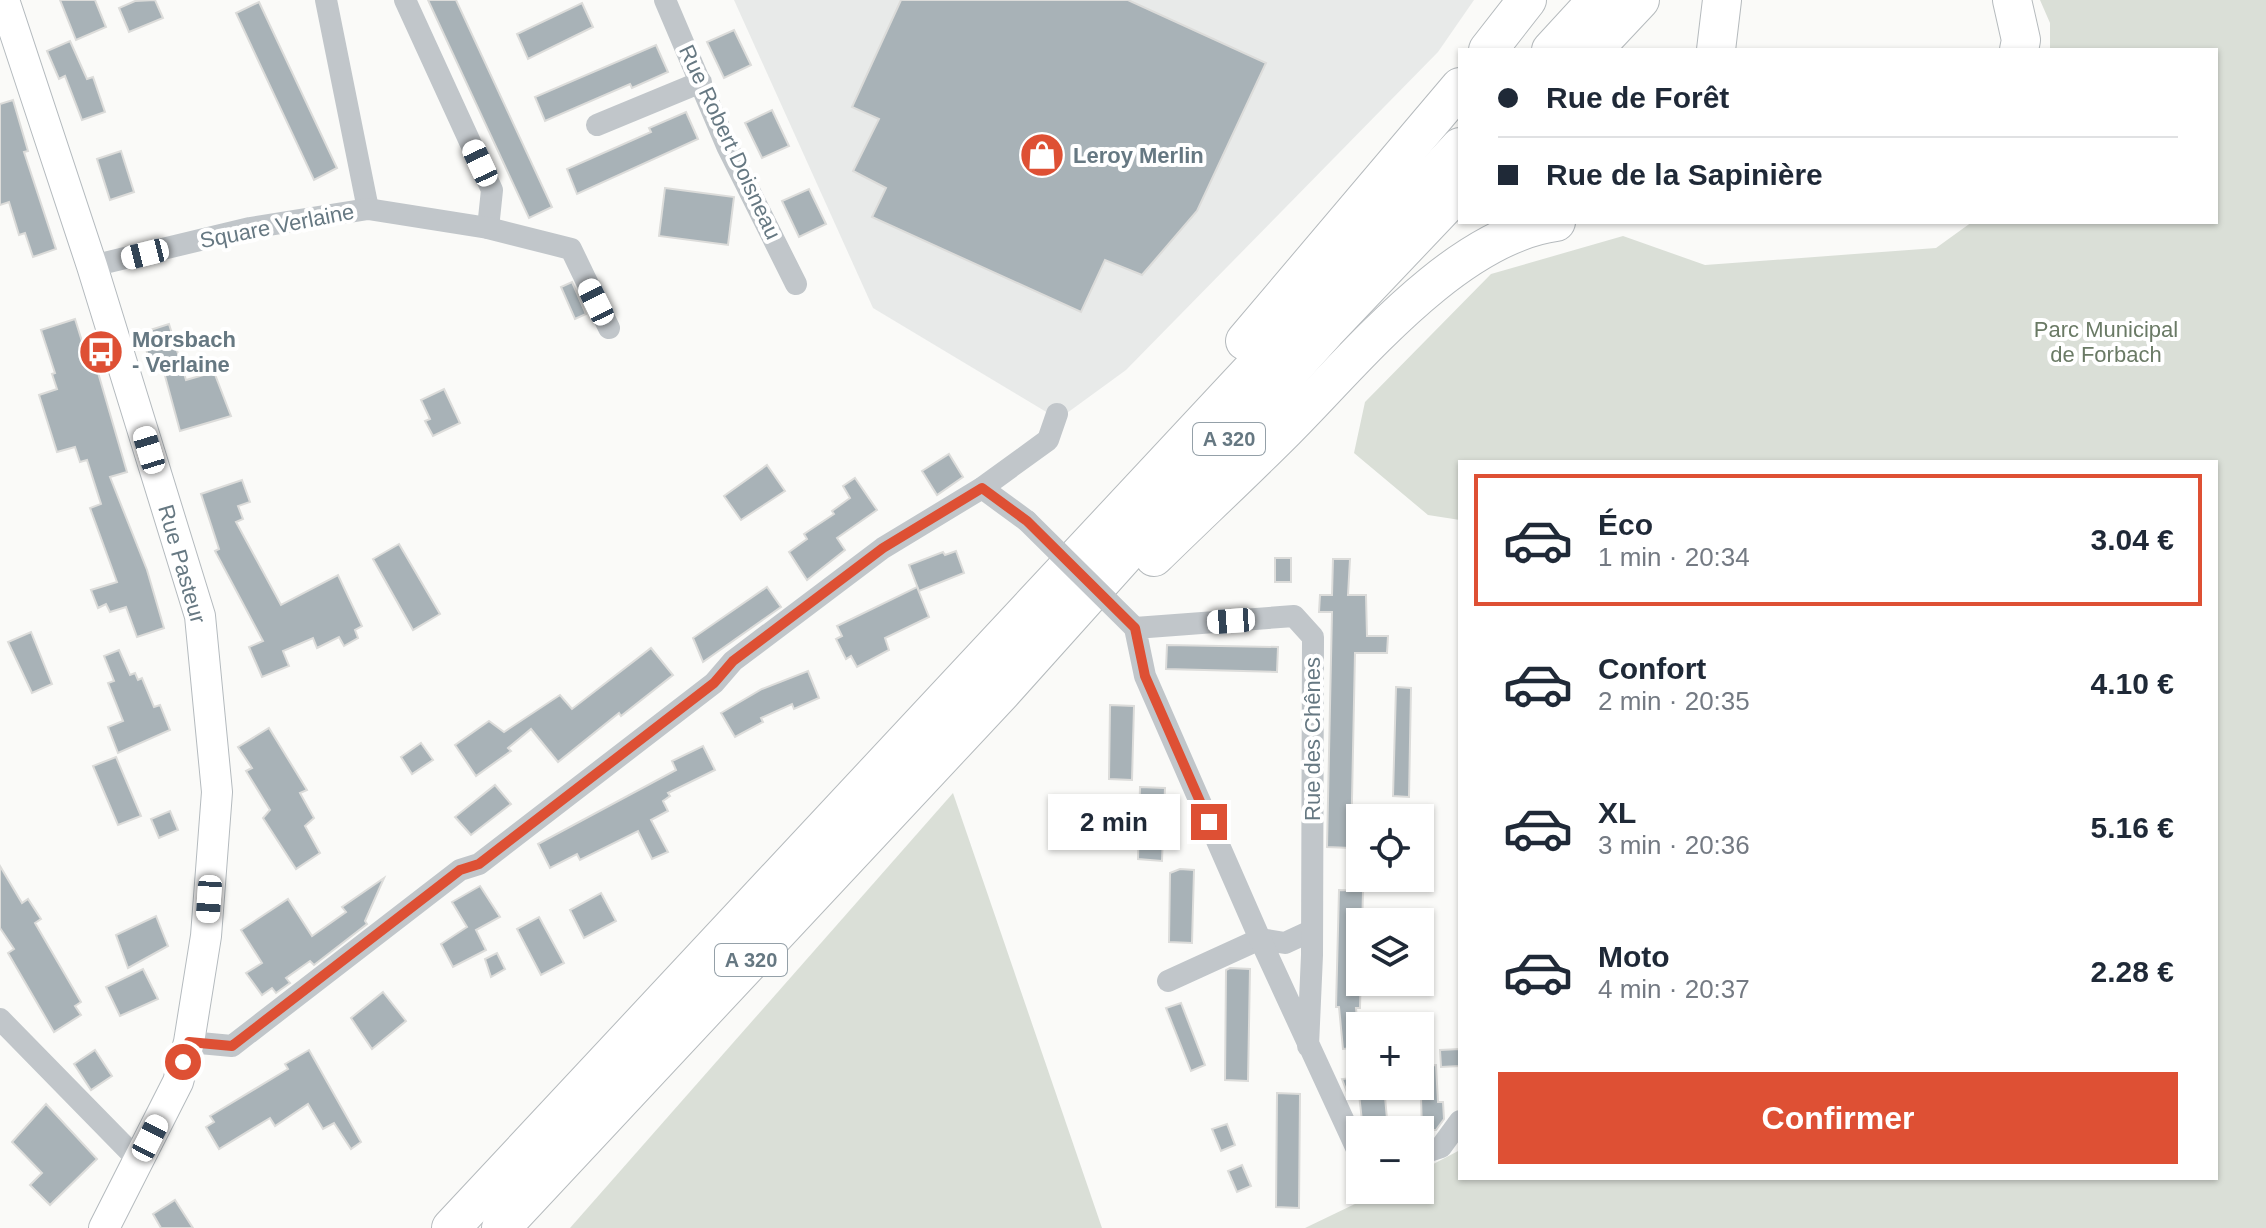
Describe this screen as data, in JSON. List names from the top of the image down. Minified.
{"streets":{"highway":["A 320"],"main road":["Rue Pasteur"],"street":["Rue Robert Doisneau","Square Verlaine","Rue des Chênes"]},"crossings":[["Square Verlaine","Rue Pasteur"]],"parks":["Parc Municipal de Forbach"],"places":{"shop":["Leroy Merlin"],"bus stop":["Morsbach - Verlaine"]},"page":{"banner":["Rue de Forêt","Rue de la Sapinière"],"list":[{"name":"Éco","note":"1 min · 20:34","value":"3.04 €"},{"name":"Confort","note":"2 min · 20:35","value":"4.10 €"},{"name":"XL","note":"3 min · 20:36","value":"5.16 €"},{"name":"Moto","note":"4 min · 20:37","value":"2.28 €"}],"bubble":"2 min","map_buttons":["+","−"],"buttons":"Confirmer"}}
